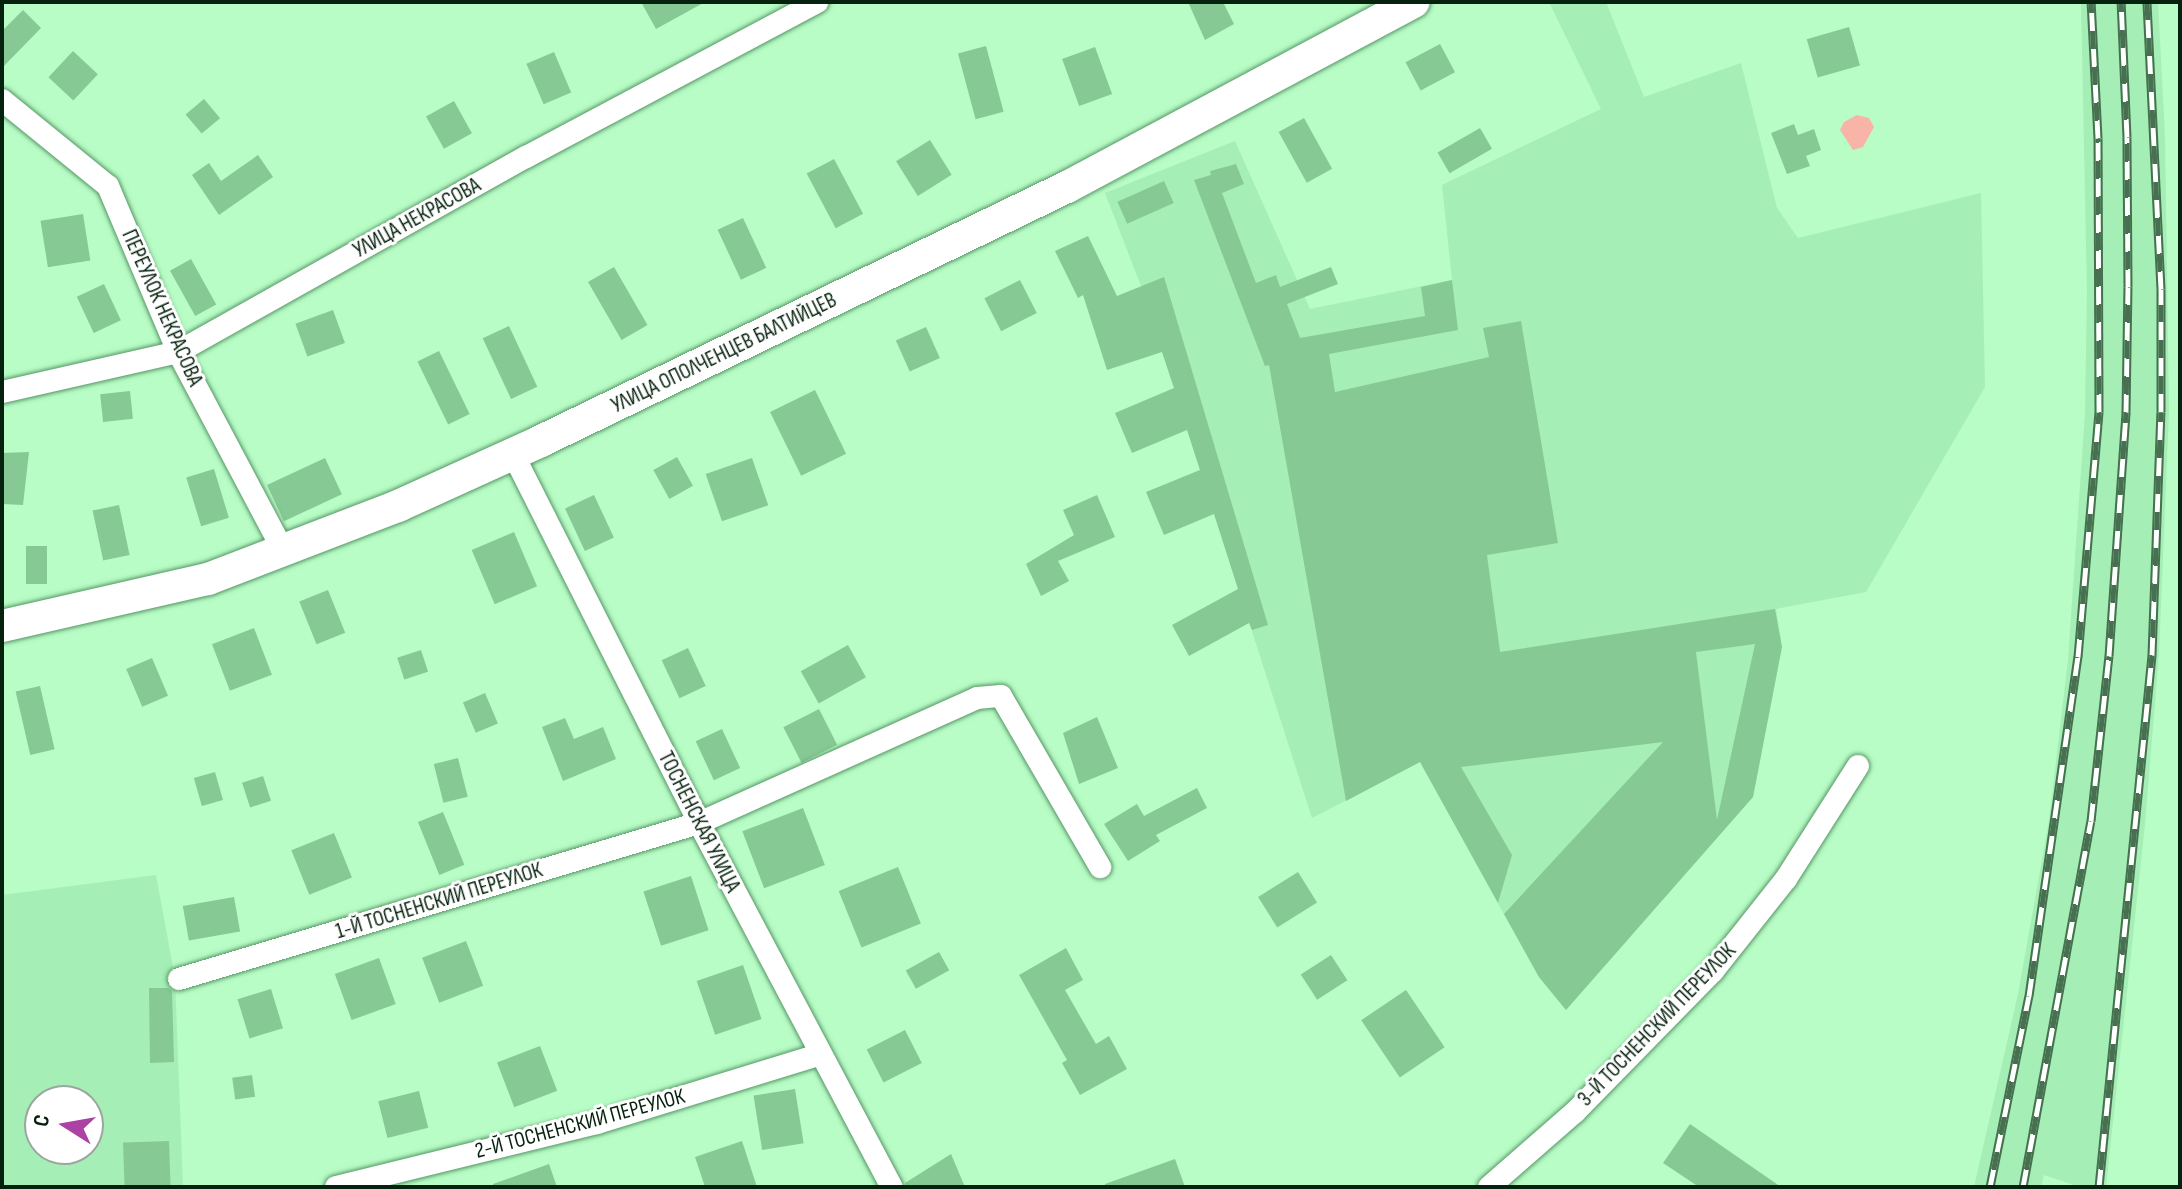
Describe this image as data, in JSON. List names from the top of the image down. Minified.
{"streets":{"main road":["УЛИЦА ОПОЛЧЕНЦЕВ БАЛТИЙЦЕВ"],"street":["УЛИЦА НЕКРАСОВА","ПЕРЕУЛОК НЕКРАСОВА","ТОСНЕНСКАЯ УЛИЦА","1-Й ТОСНЕНСКИЙ ПЕРЕУЛОК","3-Й ТОСНЕНСКИЙ ПЕРЕУЛОК","2-Й ТОСНЕНСКИЙ ПЕРЕУЛОК"]},"crossings":[["УЛИЦА НЕКРАСОВА","ПЕРЕУЛОК НЕКРАСОВА"],["ПЕРЕУЛОК НЕКРАСОВА","УЛИЦА ОПОЛЧЕНЦЕВ БАЛТИЙЦЕВ"],["УЛИЦА ОПОЛЧЕНЦЕВ БАЛТИЙЦЕВ","ТОСНЕНСКАЯ УЛИЦА"],["ТОСНЕНСКАЯ УЛИЦА","1-Й ТОСНЕНСКИЙ ПЕРЕУЛОК"],["ТОСНЕНСКАЯ УЛИЦА","2-Й ТОСНЕНСКИЙ ПЕРЕУЛОК"]],"north":"left"}
